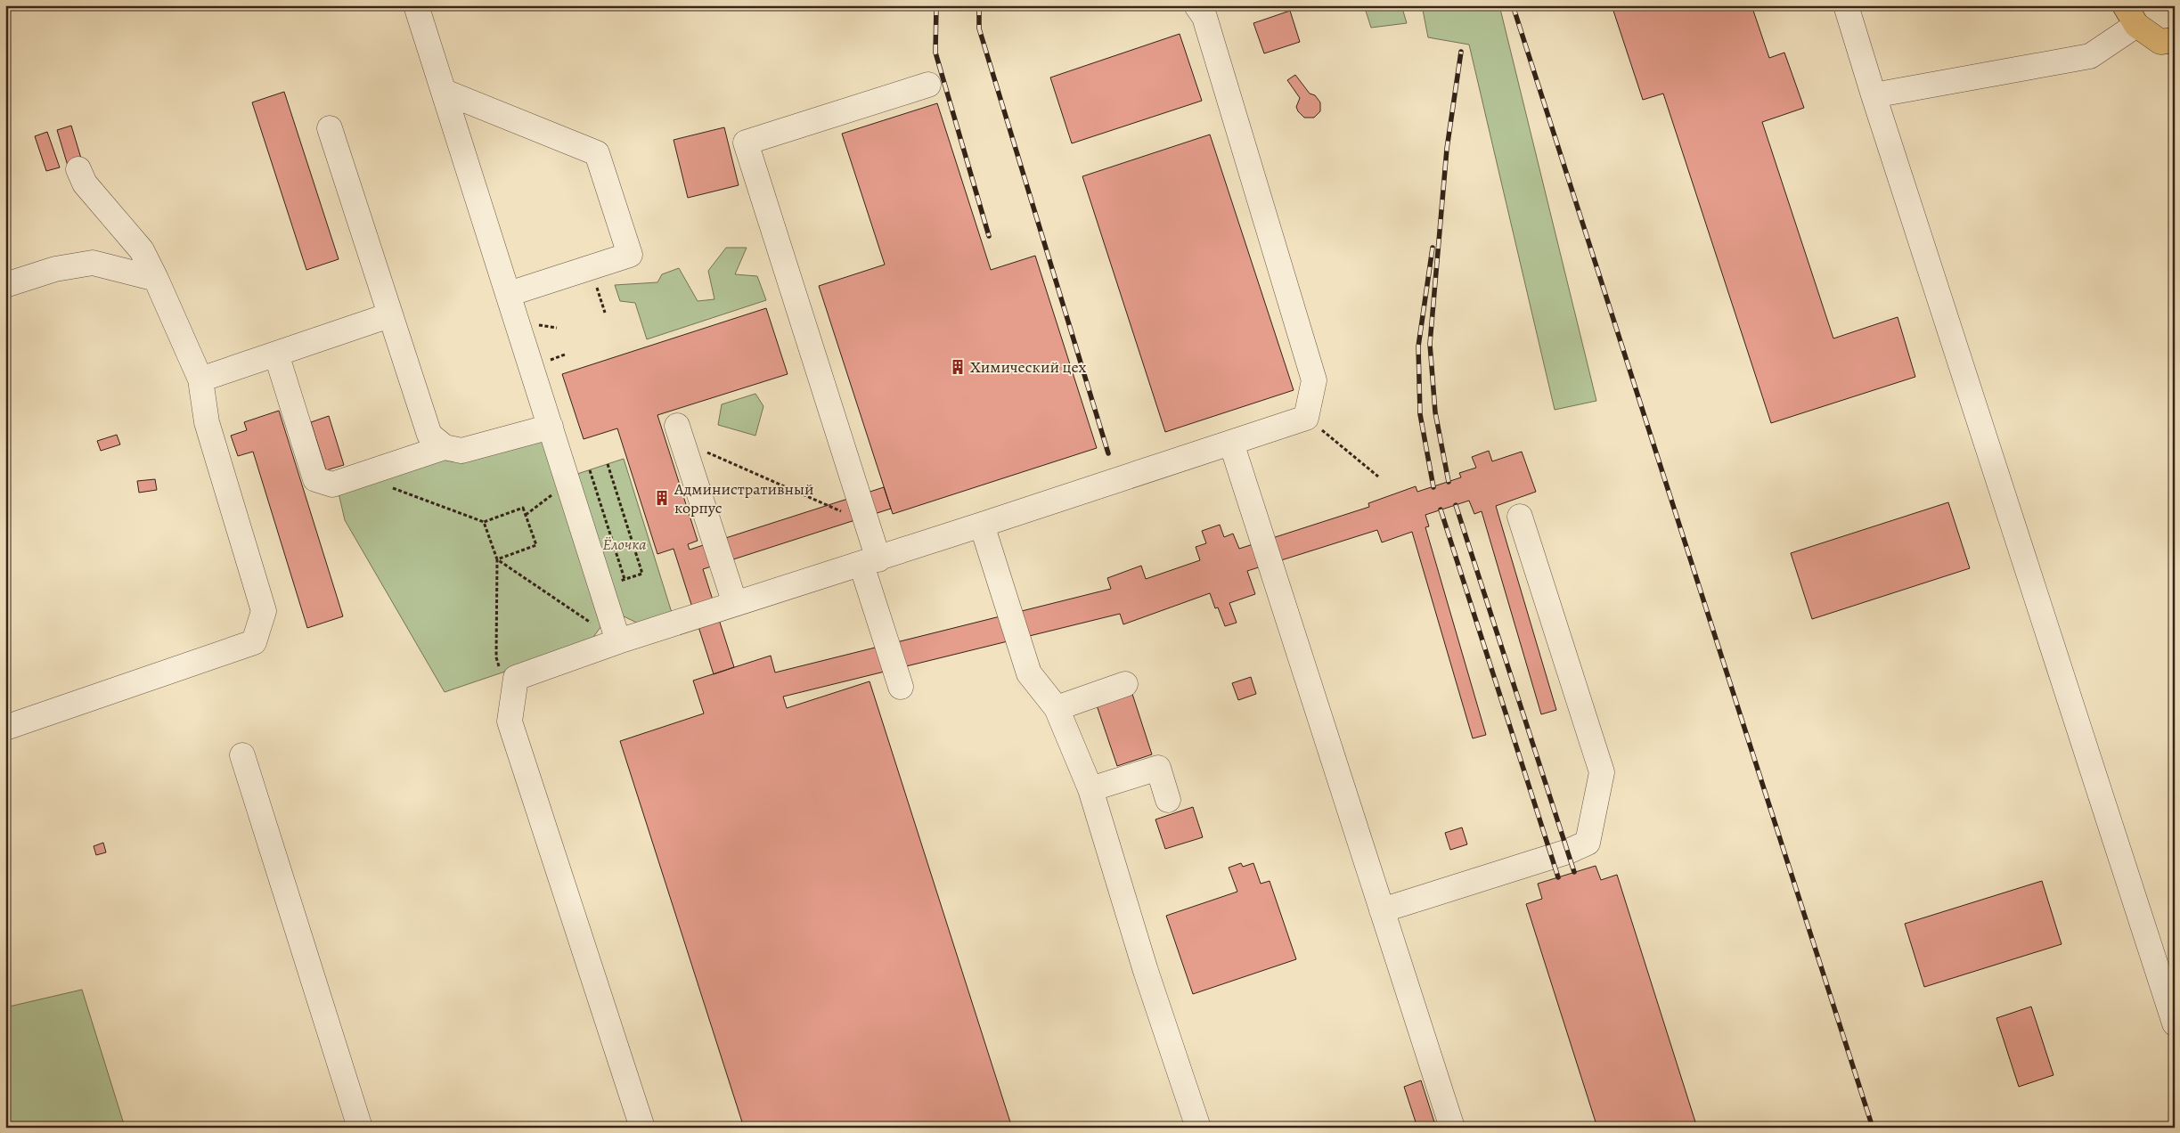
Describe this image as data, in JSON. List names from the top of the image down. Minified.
{"parks":["Ёлочка"],"places":{"building":["Химический цех","Административный корпус"]}}
